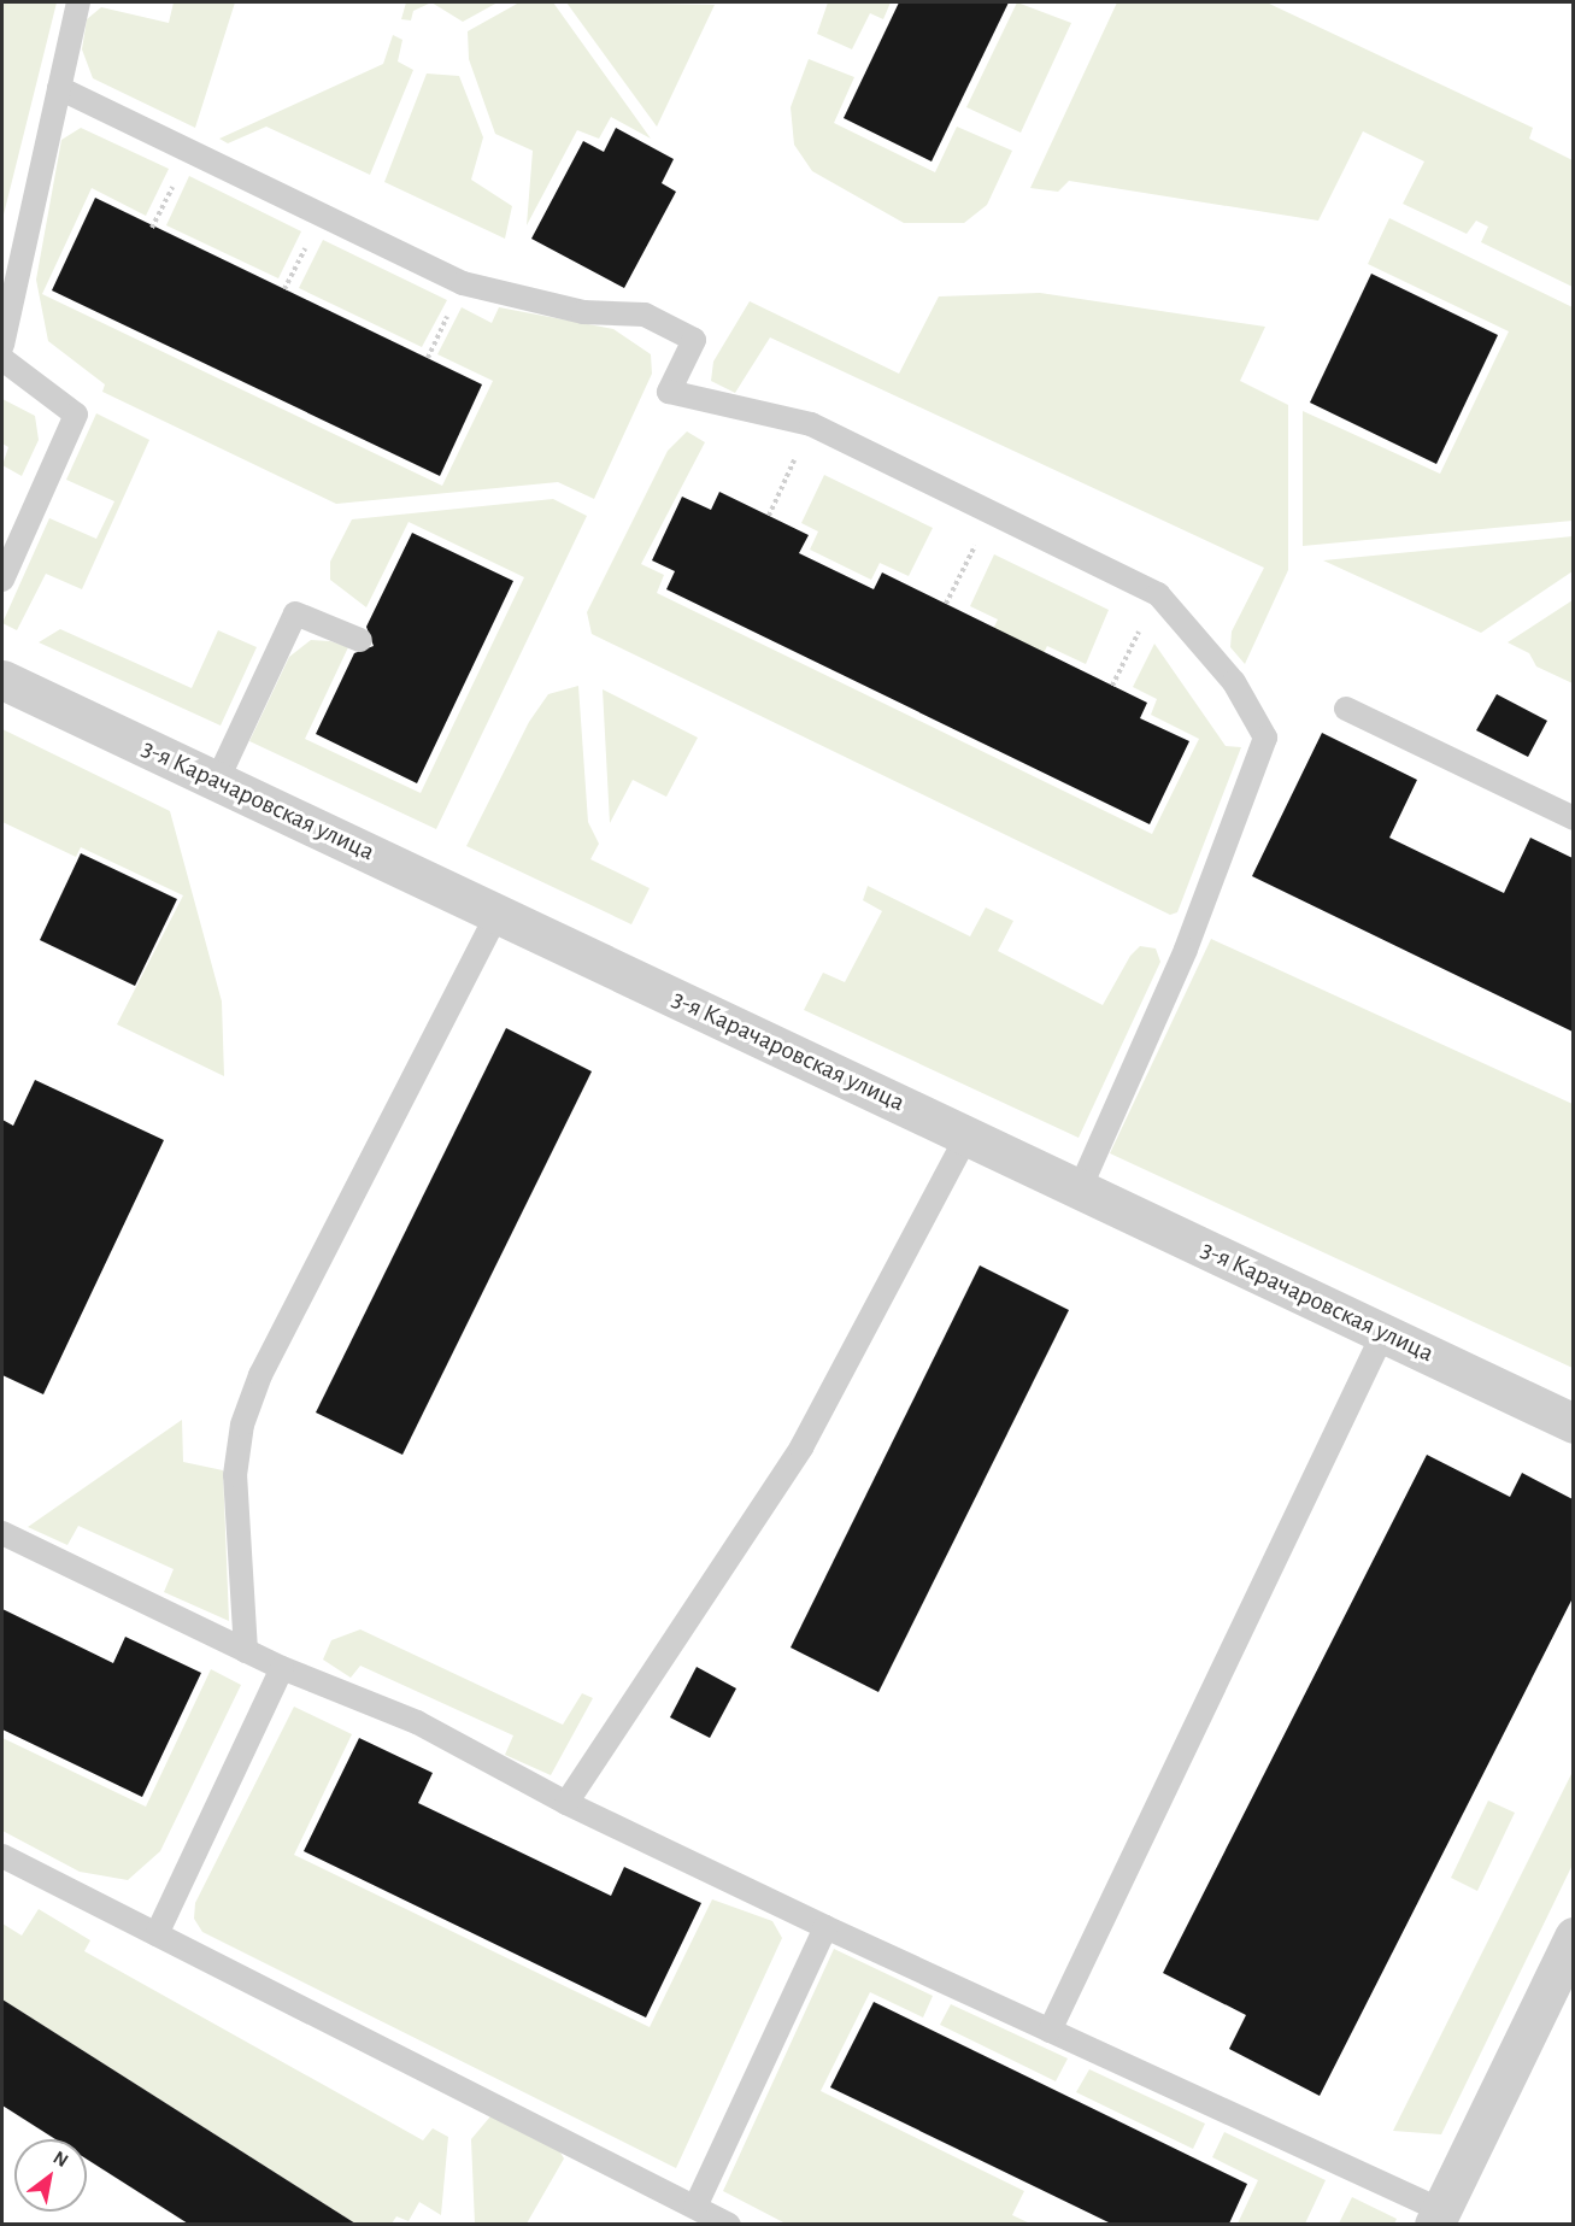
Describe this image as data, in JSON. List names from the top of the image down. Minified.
{"streets":{"street":["3-я Карачаровская улица"]},"north":"top right"}
